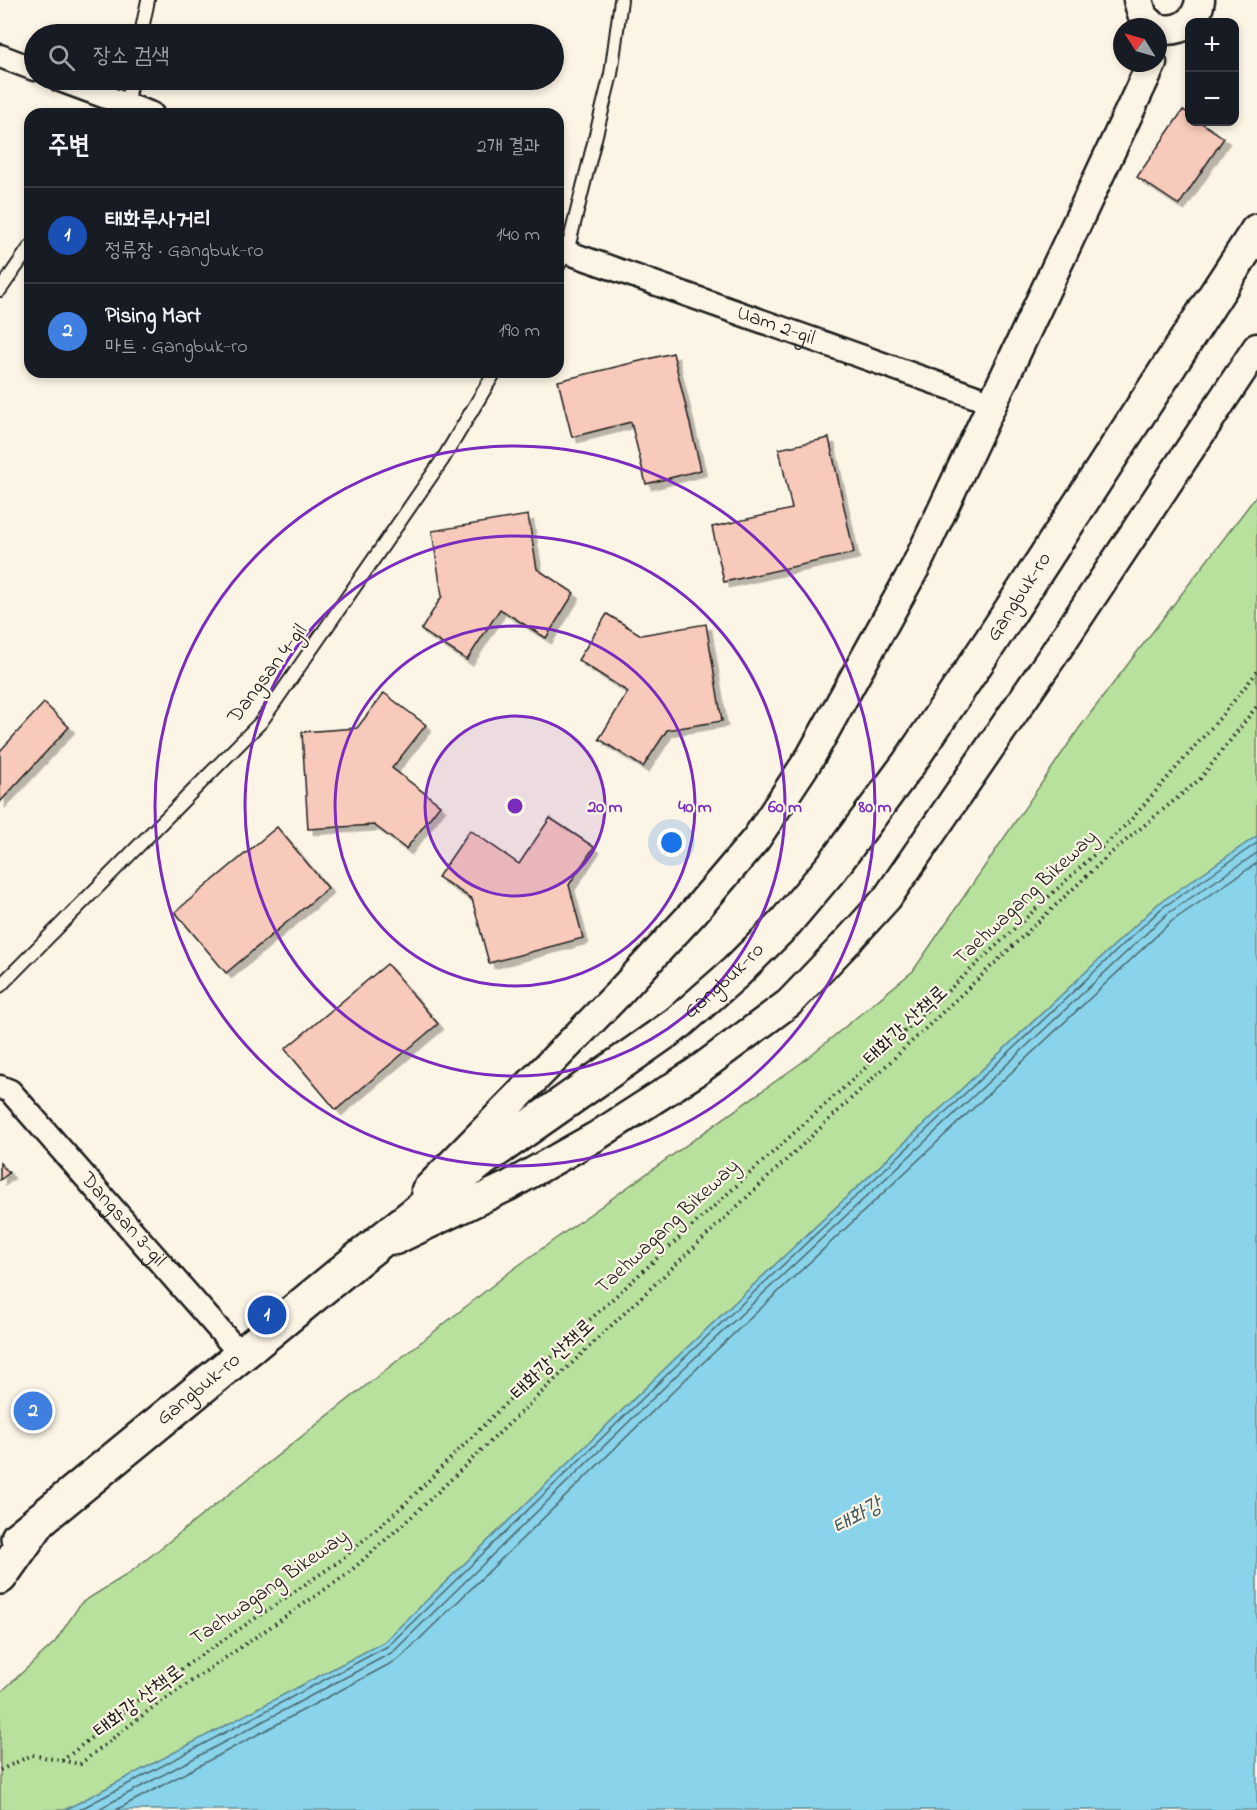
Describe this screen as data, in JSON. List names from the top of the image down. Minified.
{"streets":{"main road":["Gangbuk-ro"],"street":["Uam 2-gil","Dangsan 3-gil"],"lane":["Dangsan 4-gil"],"path":["Taehwagang Bikeway","태화강 산책로"]},"crossings":[["Gangbuk-ro","Dangsan 3-gil"],["Taehwagang Bikeway","태화강 산책로"]],"water":["태화강"],"north":"top left","page":{"map_buttons":["+","−"],"search":"장소 검색","heading":["주변","2개 결과"],"list":[{"mark":"1","name":"태화루사거리","note":"정류장 · Gangbuk-ro","value":"140 m"},{"mark":"2","name":"Pising Mart","note":"마트 · Gangbuk-ro","value":"190 m"}],"pins":["1","2"]},"rings":["20 m","40 m","60 m","80 m"]}
